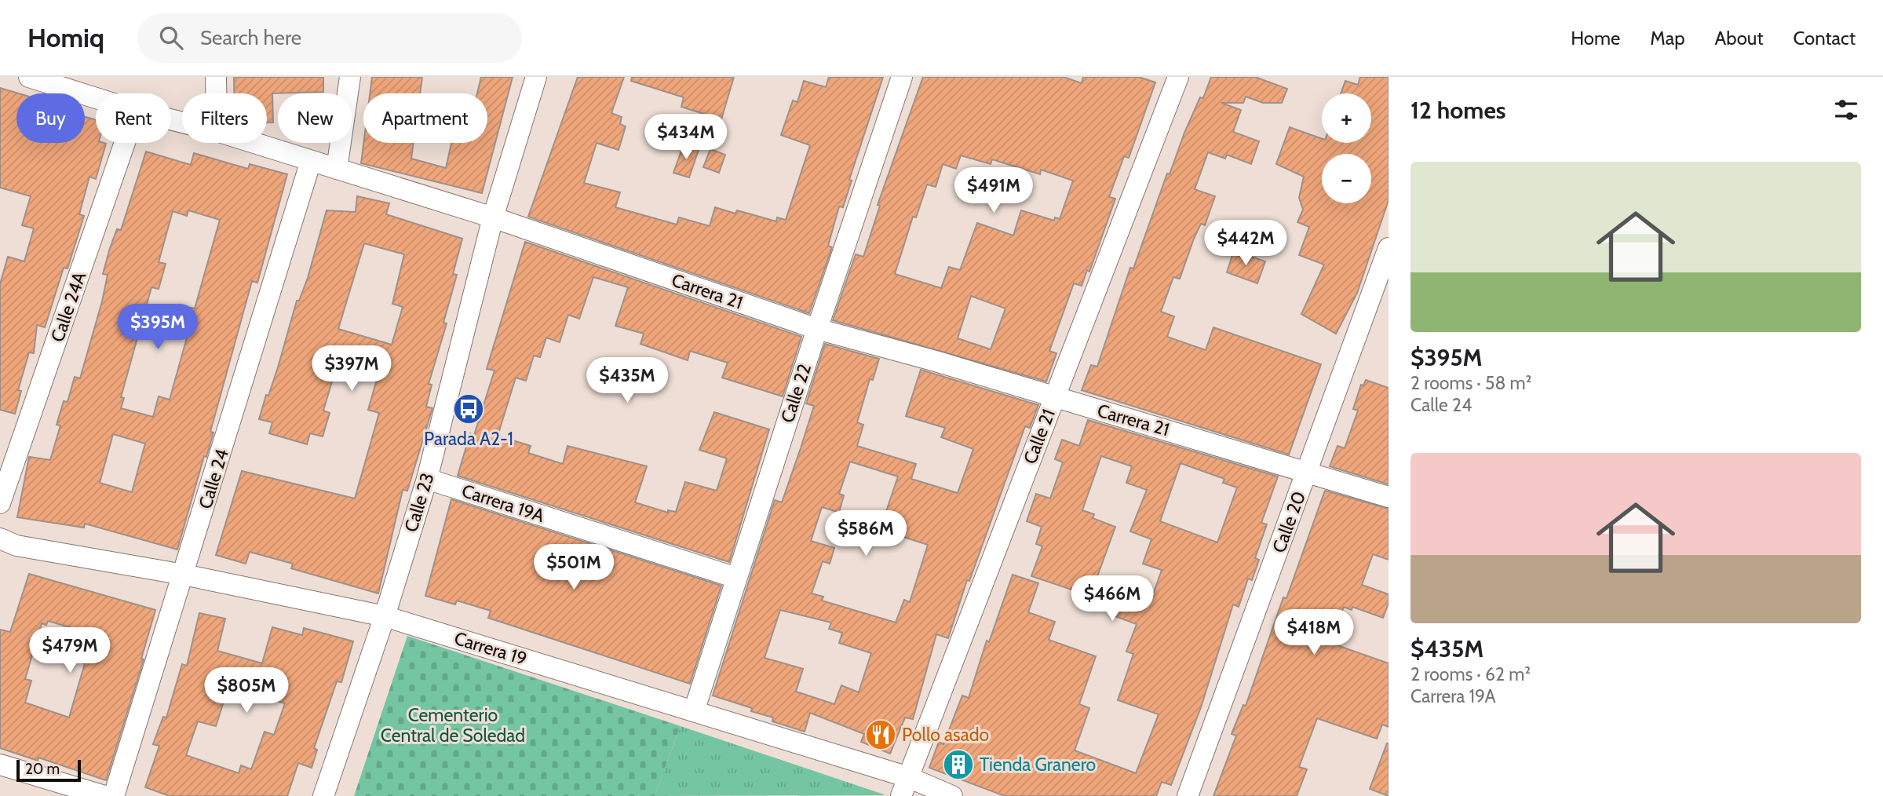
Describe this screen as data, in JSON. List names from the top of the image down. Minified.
{"streets":{"street":["Carrera 21","Calle 24A","Calle 22","Calle 21","Calle 24","Calle 23","Carrera 19A","Calle 20","Carrera 19"]},"crossings":[["Carrera 21","Calle 22"],["Carrera 21","Calle 21"],["Carrera 21","Calle 24"],["Carrera 21","Calle 23"],["Carrera 21","Calle 20"],["Calle 22","Carrera 19A"],["Calle 22","Carrera 19"],["Calle 21","Carrera 19"],["Calle 24","Carrera 19"],["Calle 23","Carrera 19A"],["Calle 23","Carrera 19"]],"parks":["Cementerio Central de Soledad"],"places":{"bus stop":["Parada A2-1"],"restaurant":["Pollo asado"],"building":["Tienda Granero"]},"scale_bar":"20 m","page":{"header":"Homiq","search":"Search here","nav":["Home","Map","About","Contact"],"heading":"12 homes","map_buttons":["+","−"],"chip":["Buy","Rent","Filters","New","Apartment"],"price":["$434M","$491M","$442M","$395M","$397M","$435M","$586M","$501M","$466M","$418M","$479M","$805M"],"list":[{"name":"$395M","note":"2 rooms · 58 m² · Calle 24"},{"name":"$435M","note":"2 rooms · 62 m² · Carrera 19A"}],"scale":"20 m"}}
